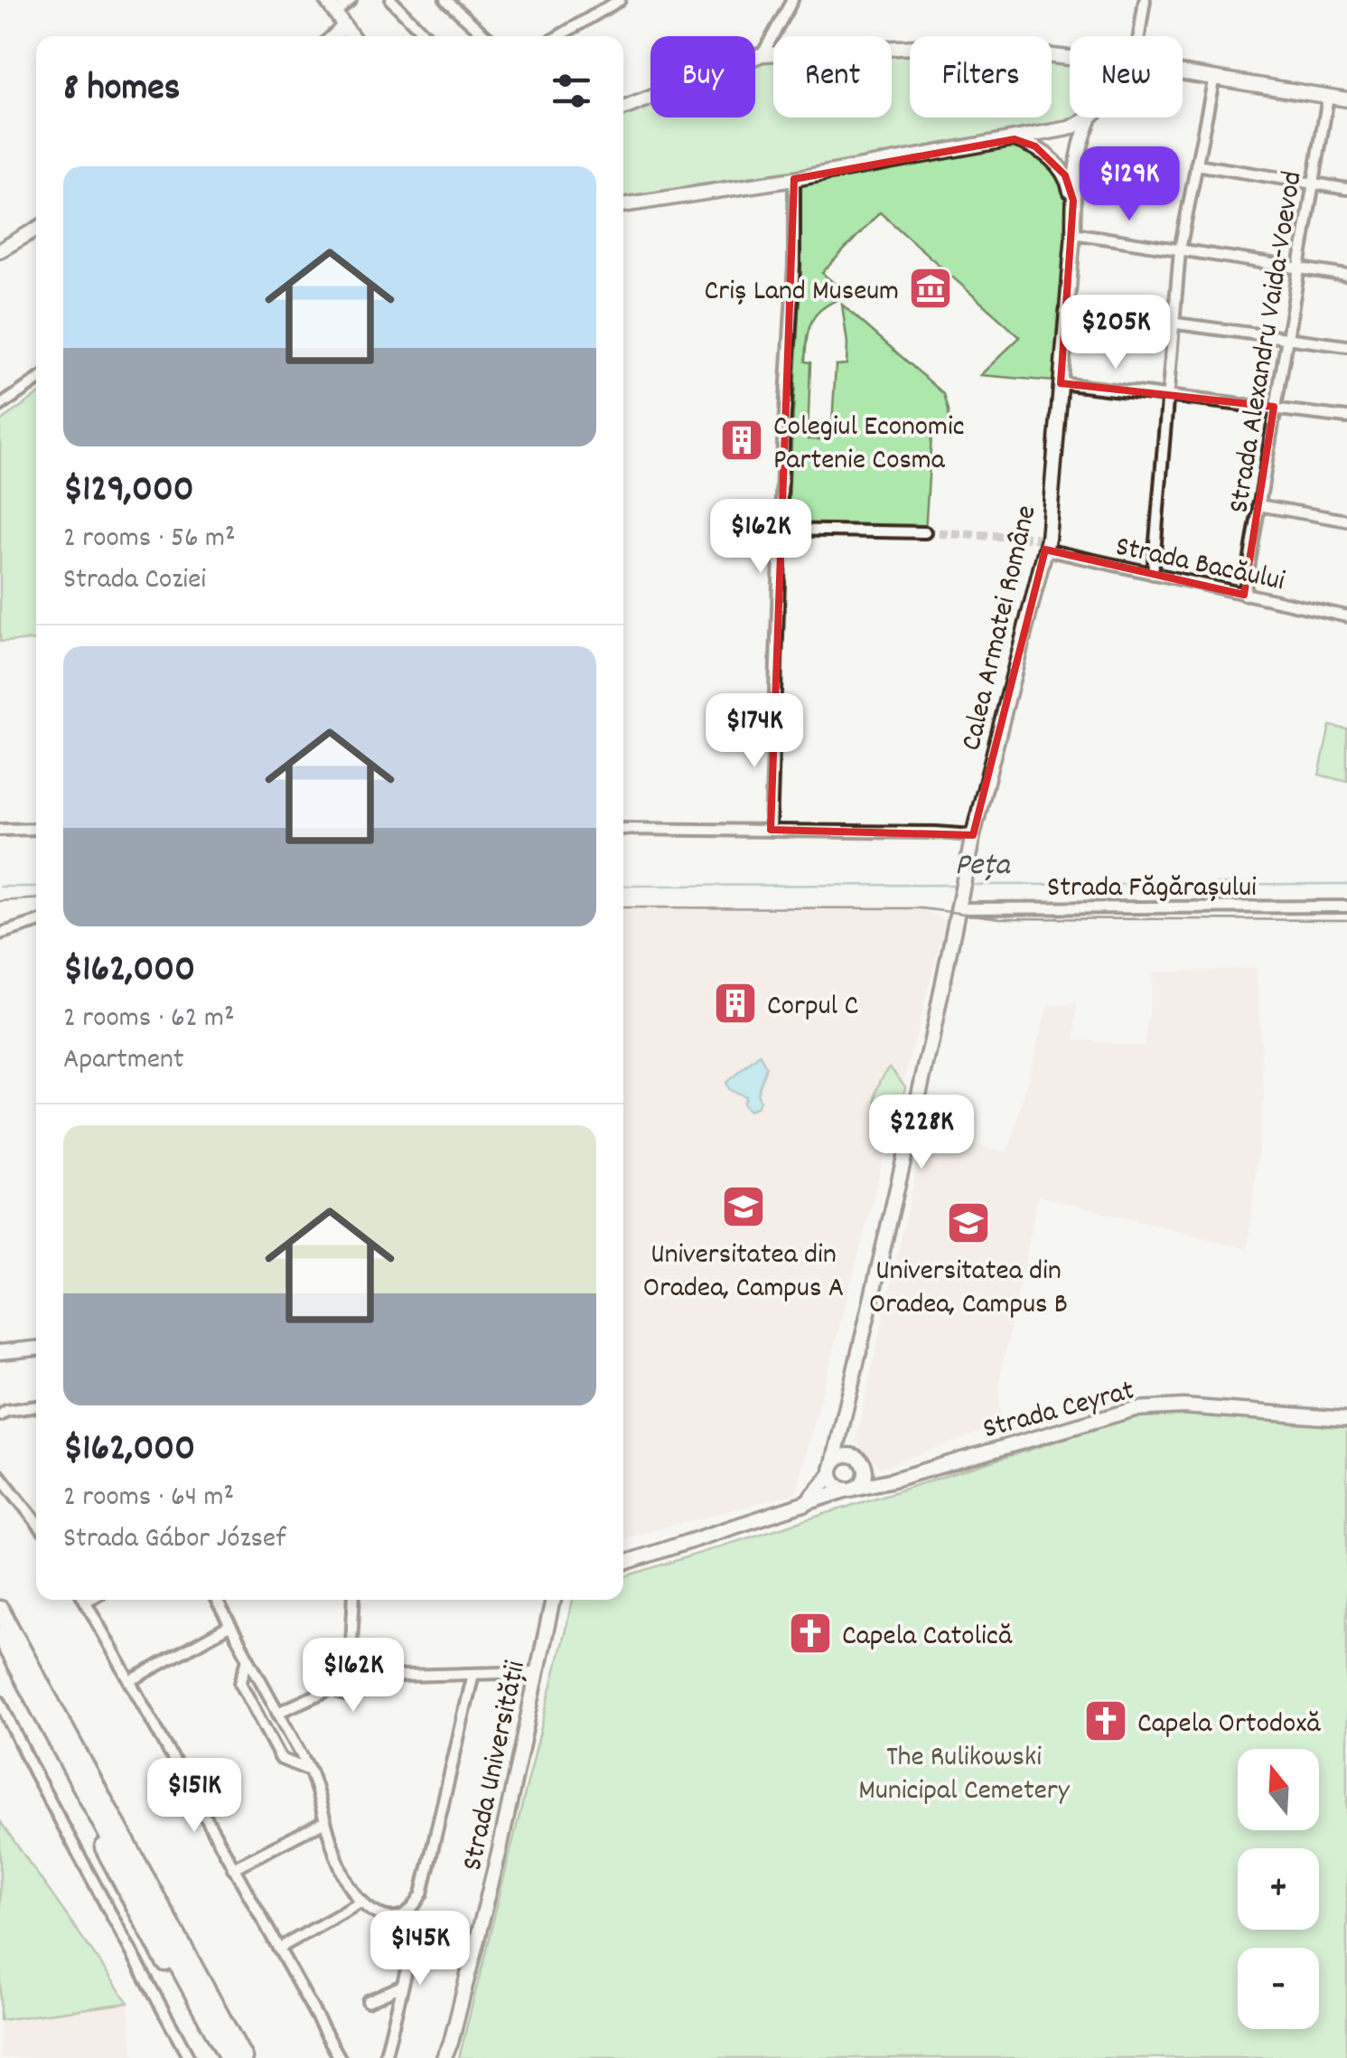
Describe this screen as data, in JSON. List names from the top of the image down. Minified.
{"streets":{"main road":["Calea Armatei Române","Strada Ceyrat","Strada Universității"],"street":["Strada Alexandru Vaida-Voevod","Strada Bacăului","Strada Făgărașului"]},"crossings":[["Strada Alexandru Vaida-Voevod","Strada Bacăului"],["Strada Bacăului","Calea Armatei Române"],["Calea Armatei Române","Strada Făgărașului"]],"water":["Peța"],"parks":["The Rulikowski Municipal Cemetery"],"places":{"museum":["Criș Land Museum"],"building":["Colegiul Economic Partenie Cosma","Corpul C"],"school or university":["Universitatea din Oradea, Campus A","Universitatea din Oradea, Campus B"],"church":["Capela Catolică","Capela Ortodoxă"]},"north":"top","page":{"chip":["Buy","Rent","Filters","New"],"heading":"8 homes","list":[{"name":"$129,000","note":"2 rooms · 56 m² · Strada Coziei"},{"name":"$162,000","note":"2 rooms · 62 m² · Apartment"},{"name":"$162,000","note":"2 rooms · 64 m² · Strada Gábor József"}],"price":["$129K","$205K","$162K","$174K","$228K","$162K","$151K","$145K"],"map_buttons":["+","−"]}}
